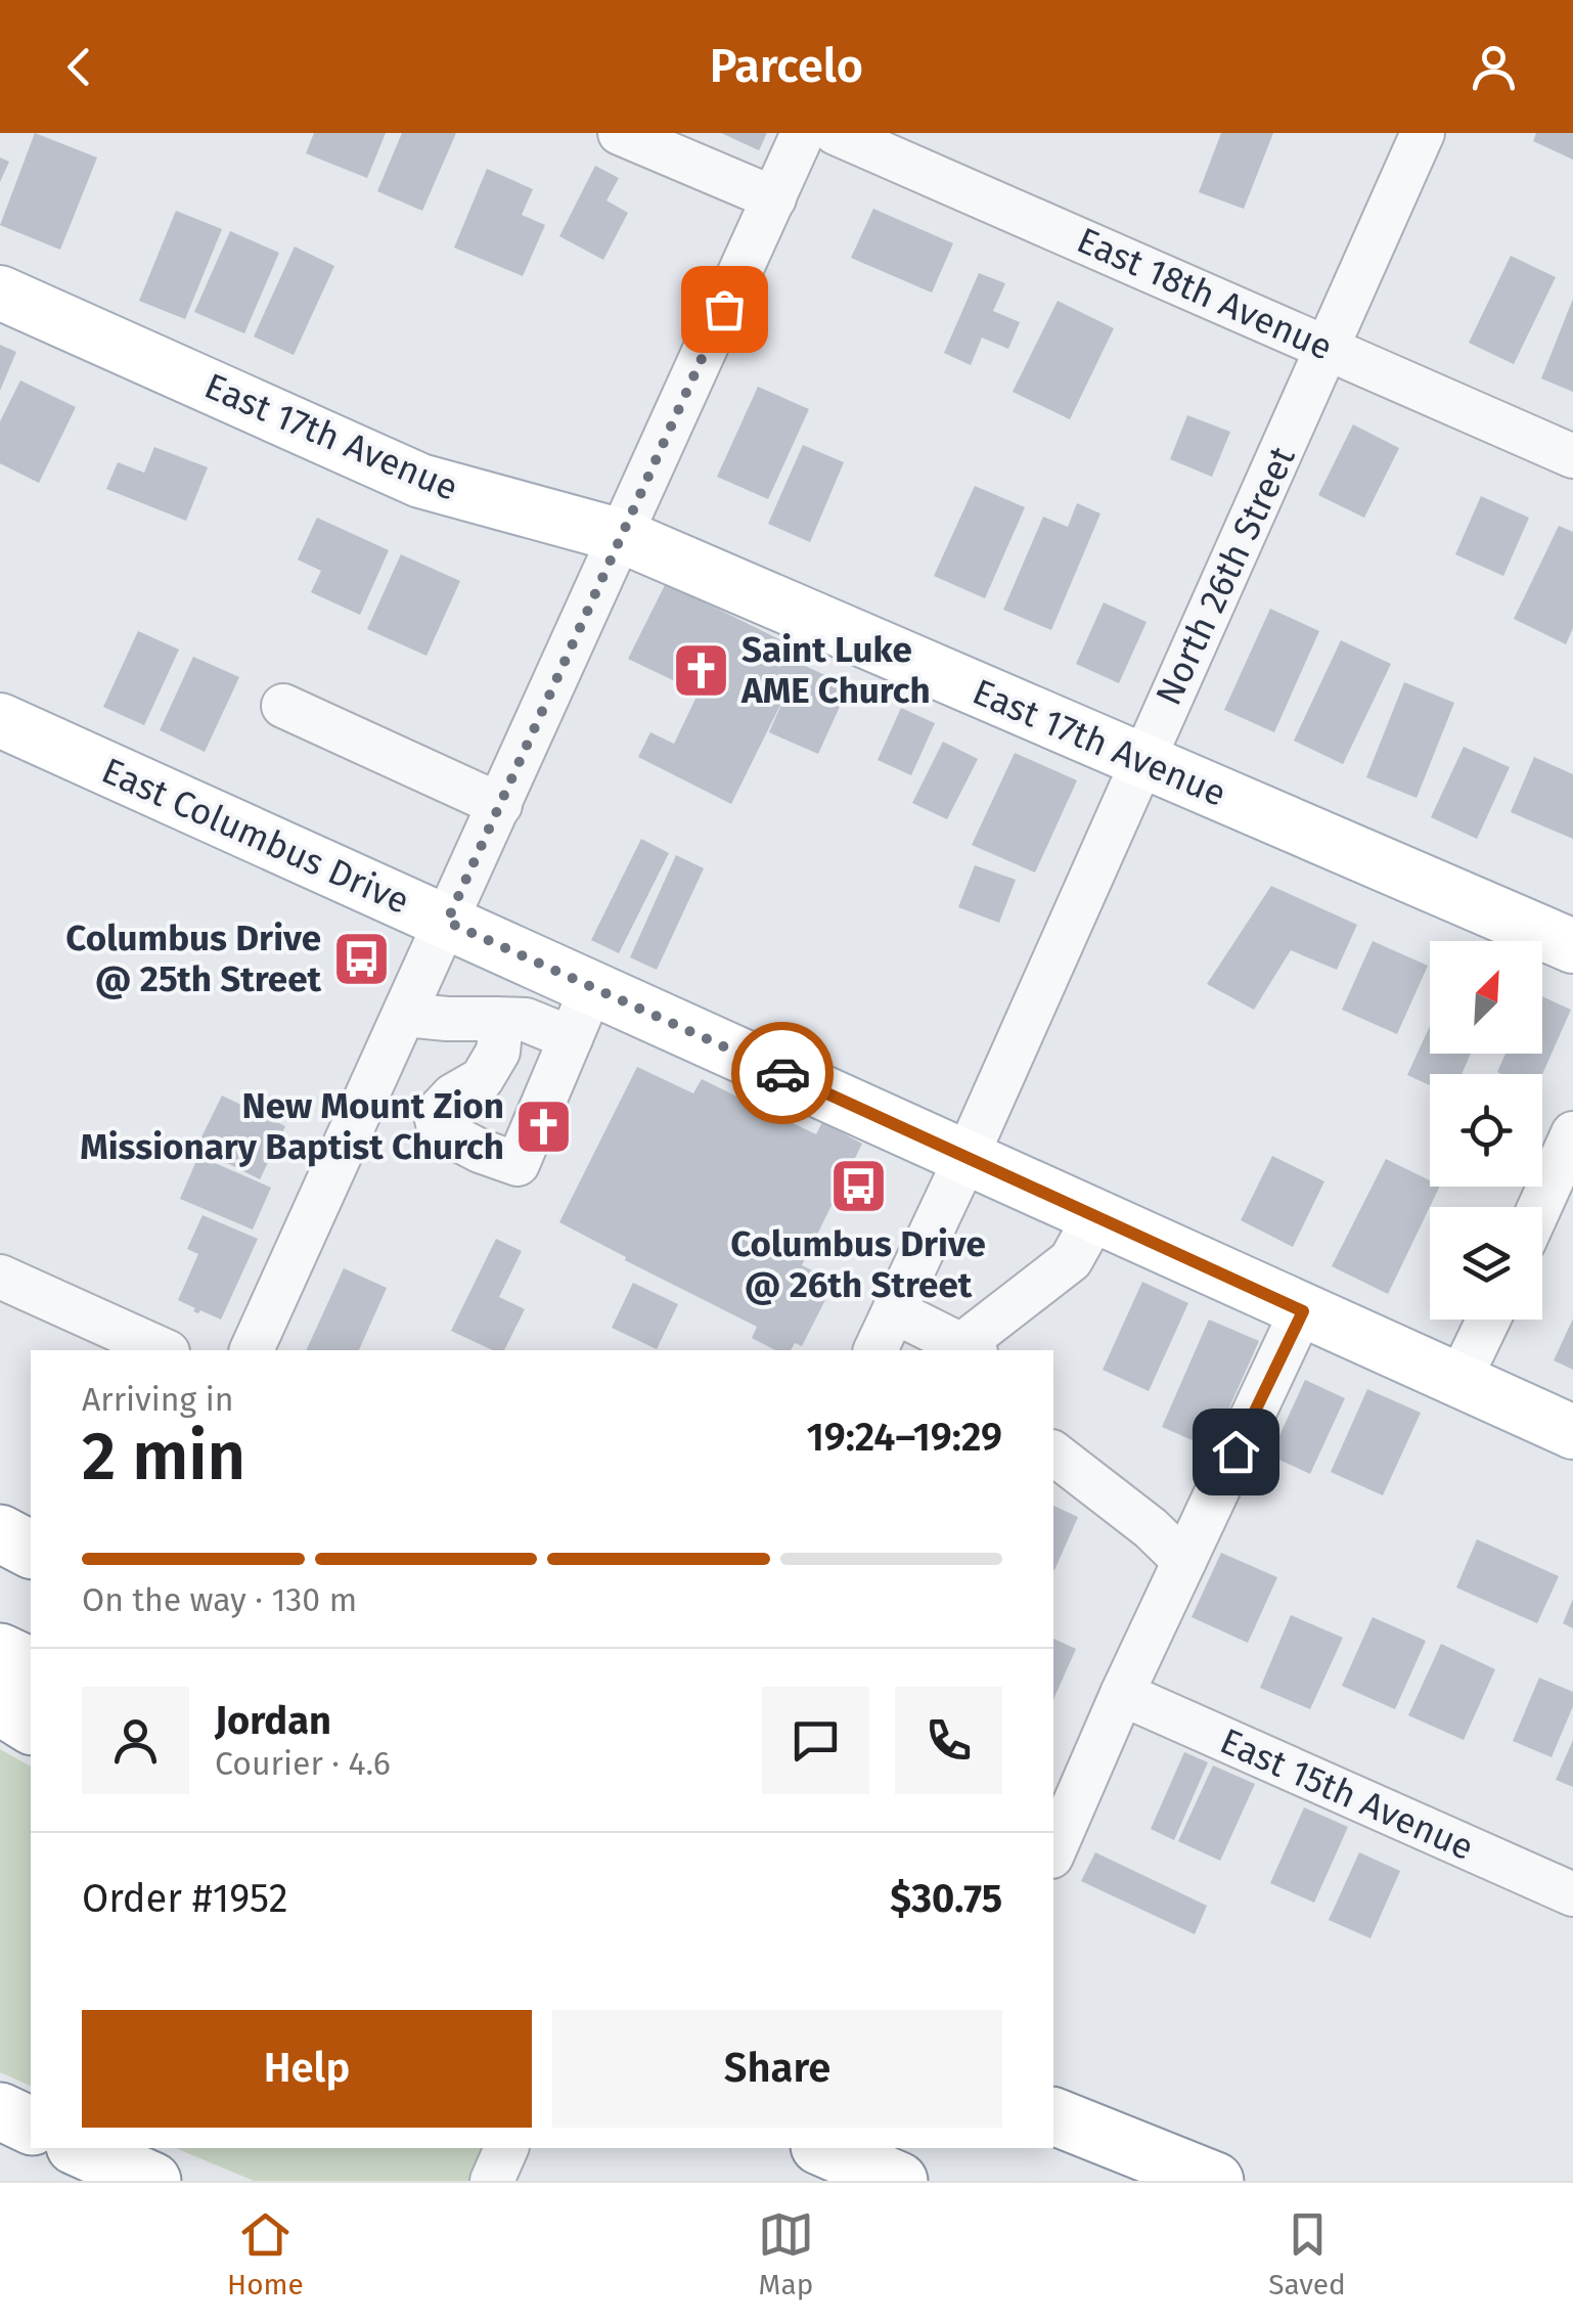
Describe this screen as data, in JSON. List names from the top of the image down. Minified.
{"streets":{"main road":["East 17th Avenue","East Columbus Drive"],"street":["East 18th Avenue","North 26th Street","East 15th Avenue"]},"crossings":[["East 18th Avenue","North 26th Street"],["East 17th Avenue","North 26th Street"],["North 26th Street","East Columbus Drive"]],"places":{"church":["Saint Luke AME Church","New Mount Zion Missionary Baptist Church"],"bus stop":["Columbus Drive @ 25th Street","Columbus Drive @ 26th Street"]},"north":"top right","page":{"header":"Parcelo","heading":["2 min","Arriving in","19:24–19:29"],"panel":["Jordan","Courier · 4.6","Order #1952","$30.75"],"bar":"On the way · 130 m","buttons":["Help","Share"],"tabs":["Home","Map","Saved"]}}
